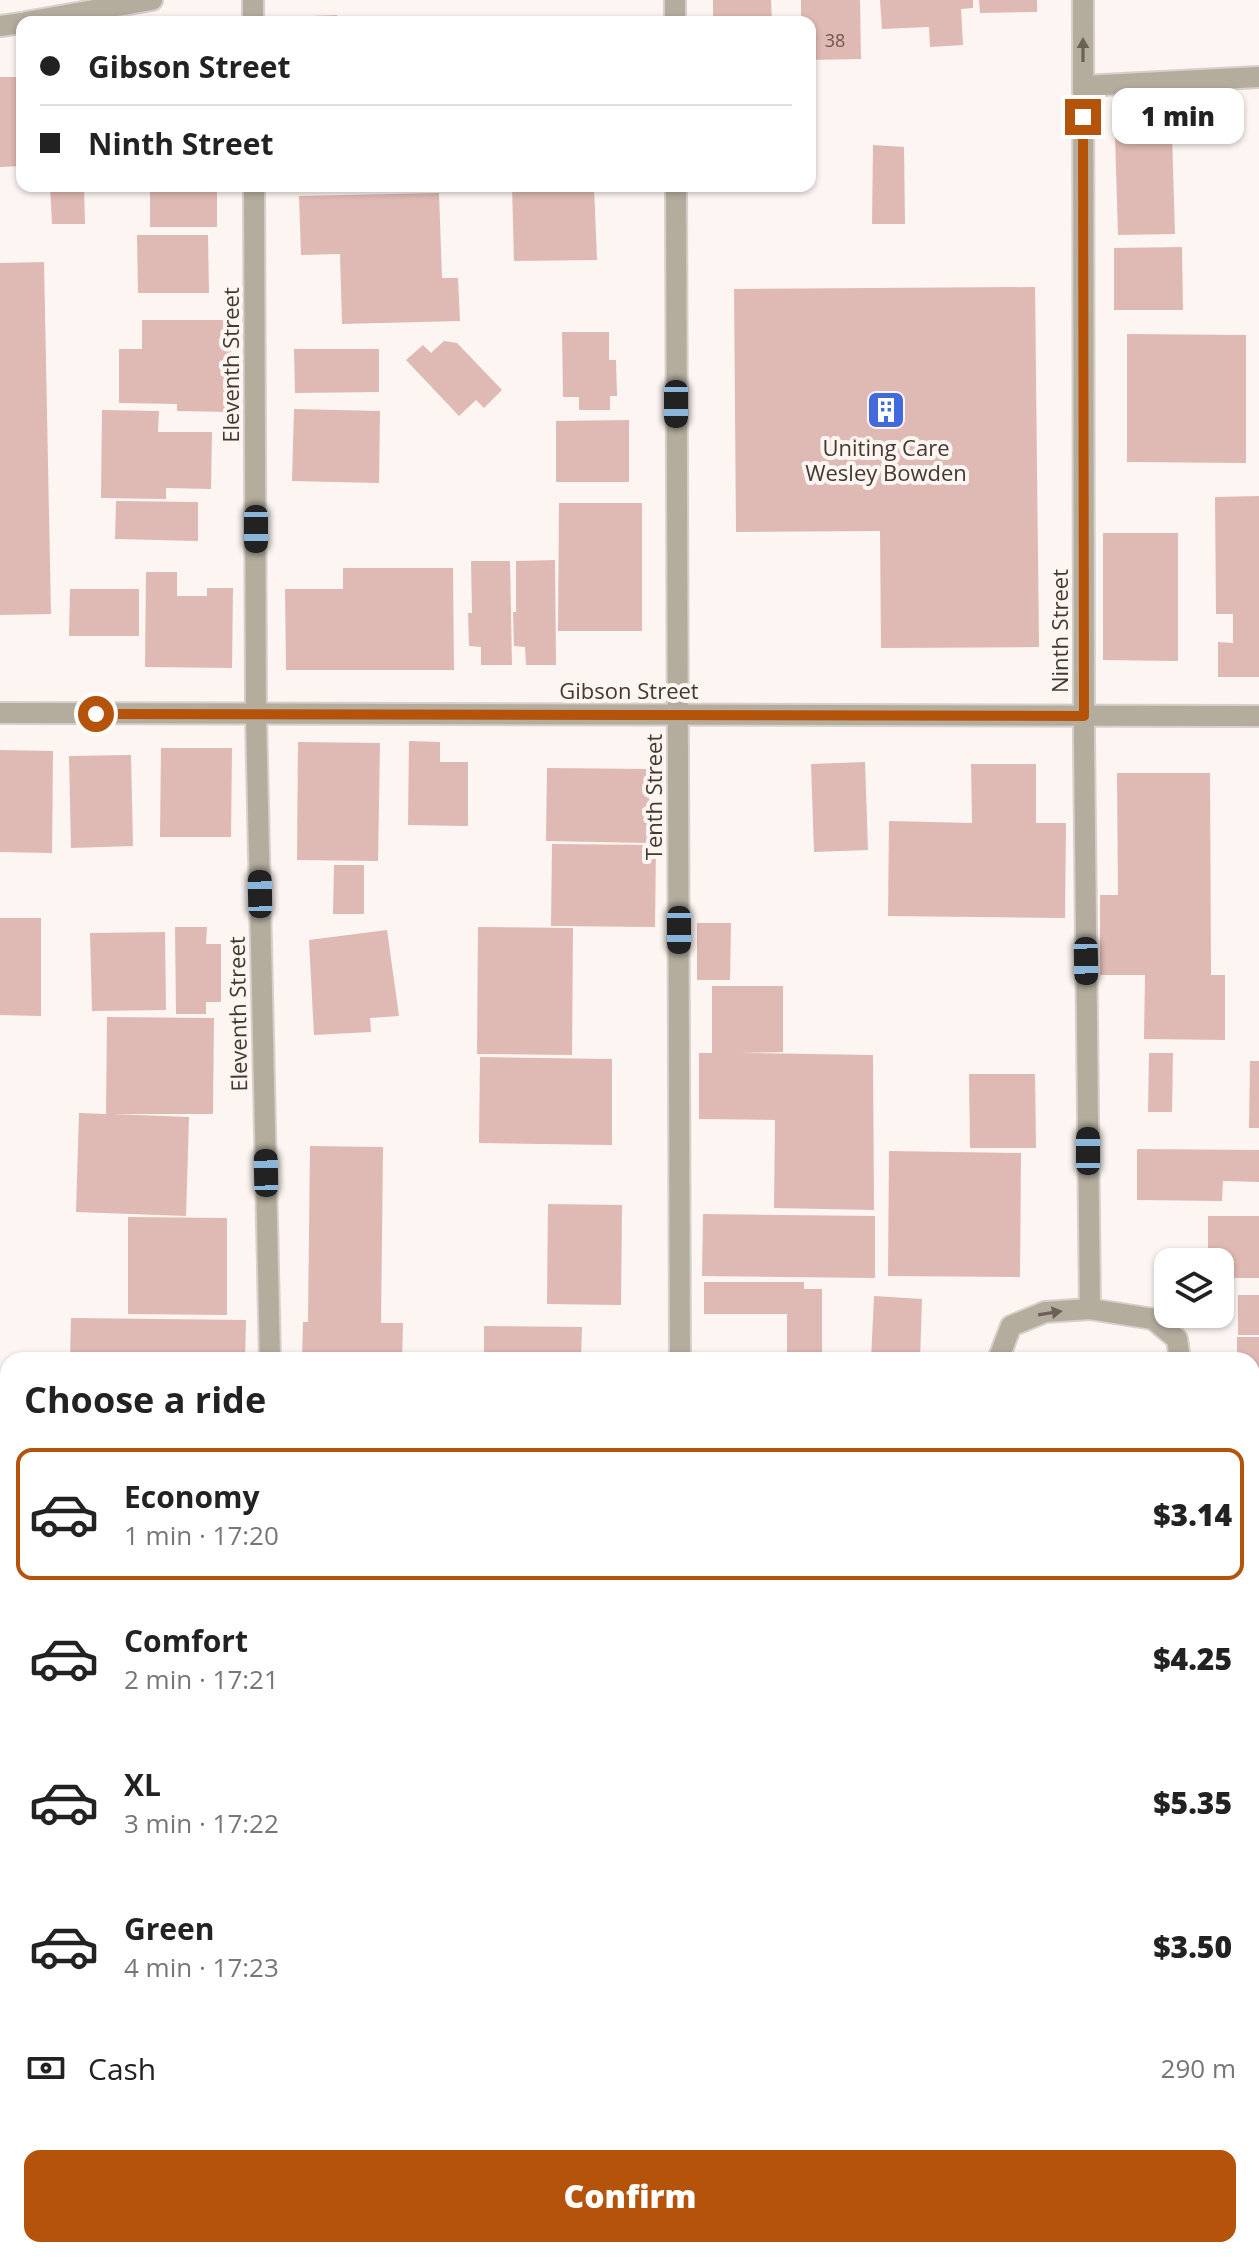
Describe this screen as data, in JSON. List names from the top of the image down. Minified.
{"streets":{"street":["Eleventh Street","Ninth Street","Gibson Street","Tenth Street"]},"crossings":[["Eleventh Street","Gibson Street"],["Ninth Street","Gibson Street"],["Gibson Street","Tenth Street"]],"places":{"building":["Uniting Care Wesley Bowden"]},"house_numbers":["38"],"page":{"banner":["Gibson Street","Ninth Street"],"bubble":"1 min","heading":"Choose a ride","list":[{"name":"Economy","note":"1 min · 17:20","value":"$3.14"},{"name":"Comfort","note":"2 min · 17:21","value":"$4.25"},{"name":"XL","note":"3 min · 17:22","value":"$5.35"},{"name":"Green","note":"4 min · 17:23","value":"$3.50"}],"pay":["Cash","290 m"],"buttons":"Confirm"}}
